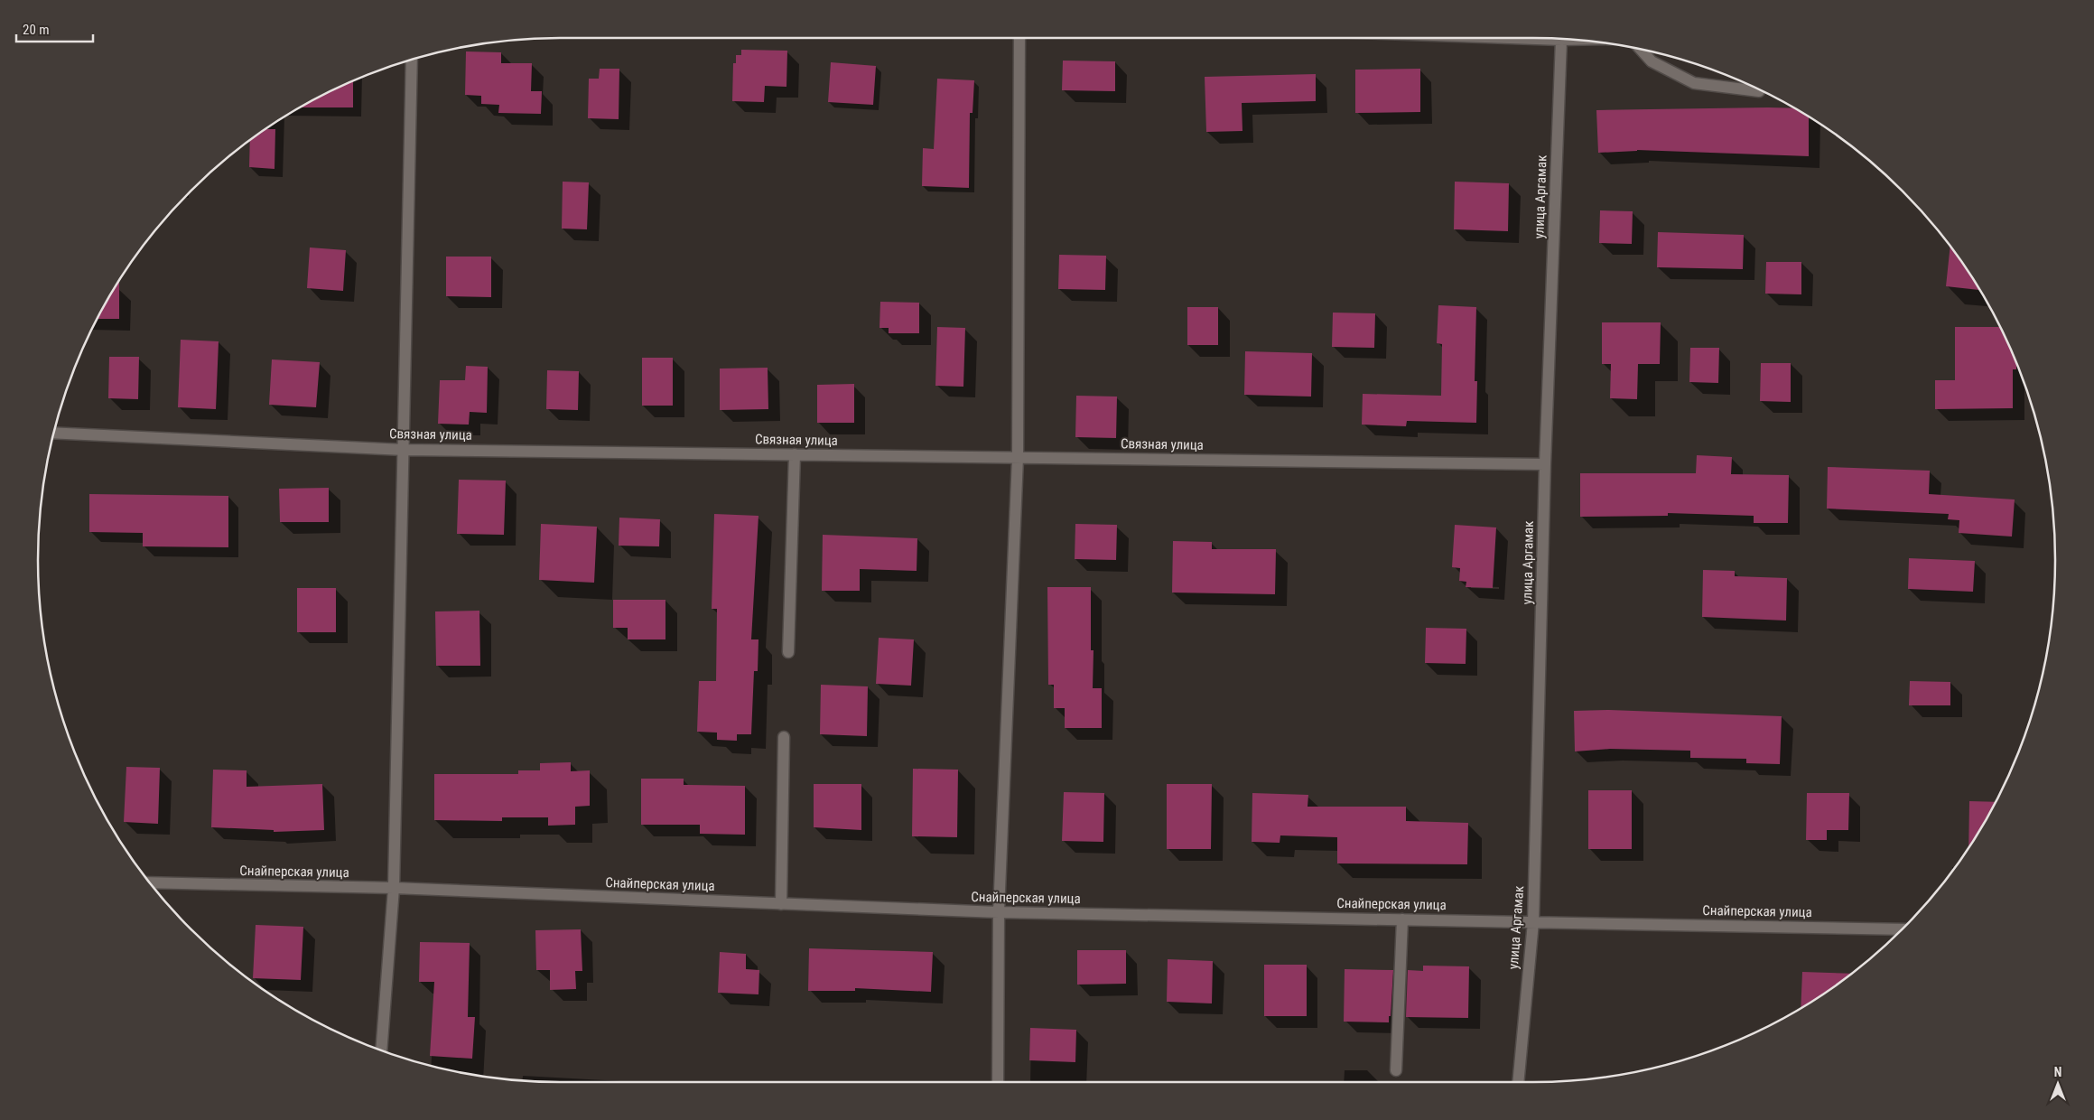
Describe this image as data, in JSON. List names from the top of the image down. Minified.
{"streets":{"street":["улица Аргамак","Связная улица","Снайперская улица"]},"crossings":[["улица Аргамак","Связная улица"],["улица Аргамак","Снайперская улица"]],"scale_bar":"20 m","north":"top"}
